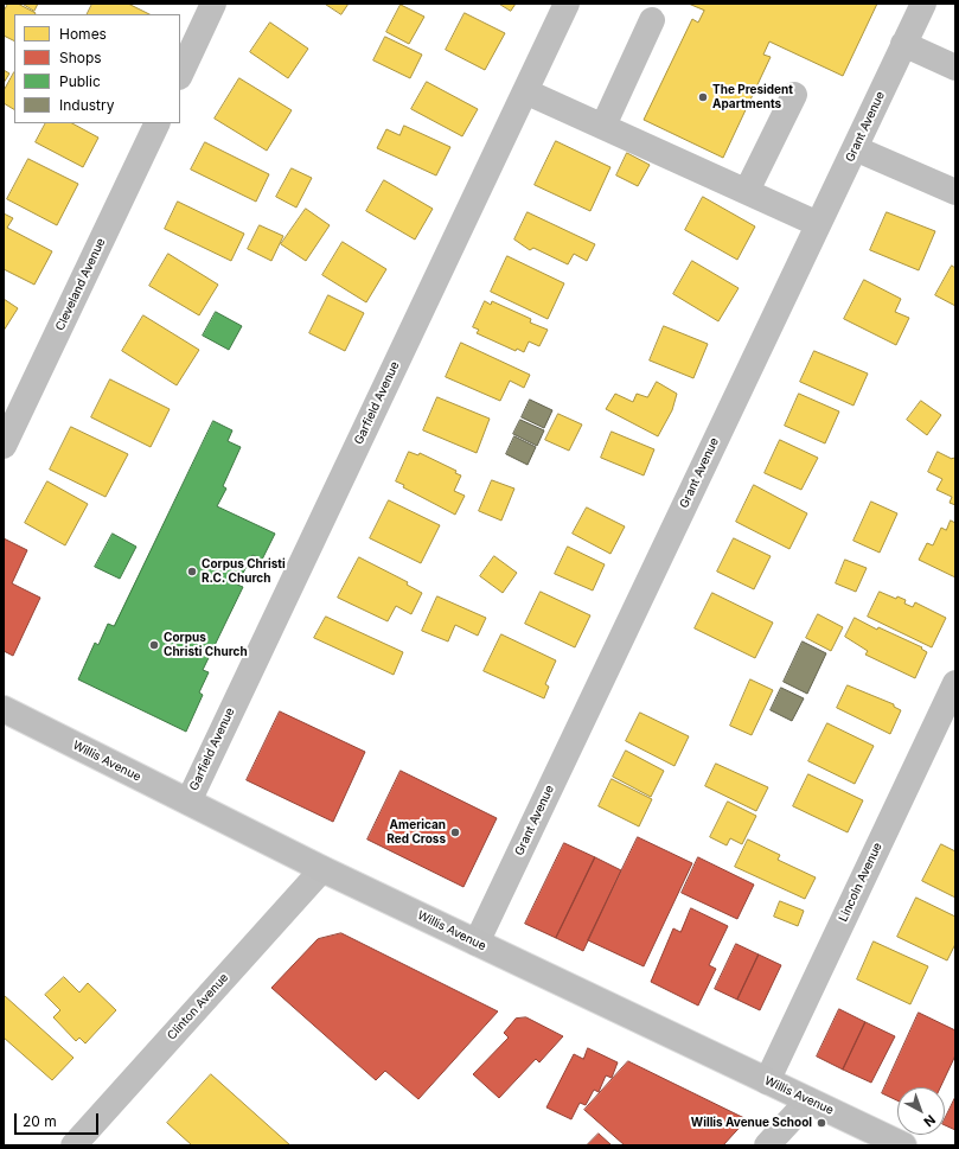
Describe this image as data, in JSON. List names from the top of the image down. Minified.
{"streets":{"main road":["Willis Avenue"],"street":["Grant Avenue","Cleveland Avenue","Garfield Avenue","Lincoln Avenue","Clinton Avenue"]},"crossings":[["Grant Avenue","Willis Avenue"],["Garfield Avenue","Willis Avenue"],["Willis Avenue","Lincoln Avenue"],["Willis Avenue","Clinton Avenue"]],"places":["The President Apartments","Corpus Christi R.C. Church","Corpus Christi Church","American Red Cross","Willis Avenue School"],"legend":["Homes","Shops","Public","Industry"],"scale_bar":"20 m","north":"bottom right"}
